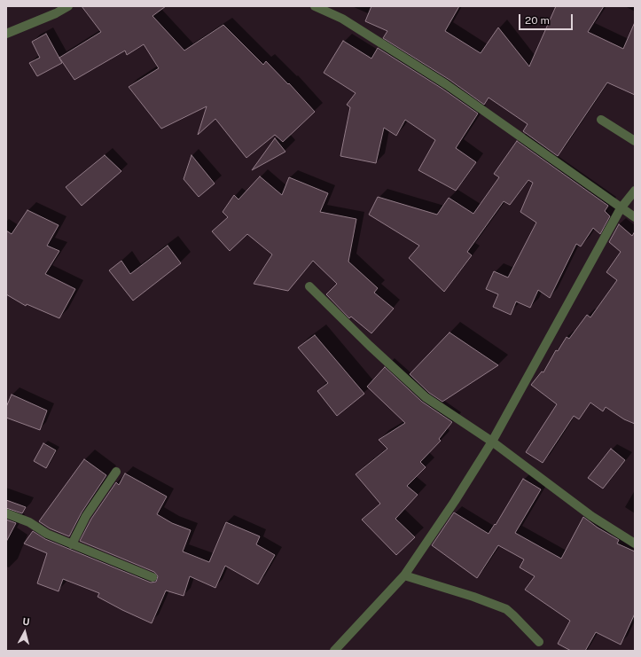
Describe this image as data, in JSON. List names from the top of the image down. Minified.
{"scale_bar":"20 m","north":"top"}
